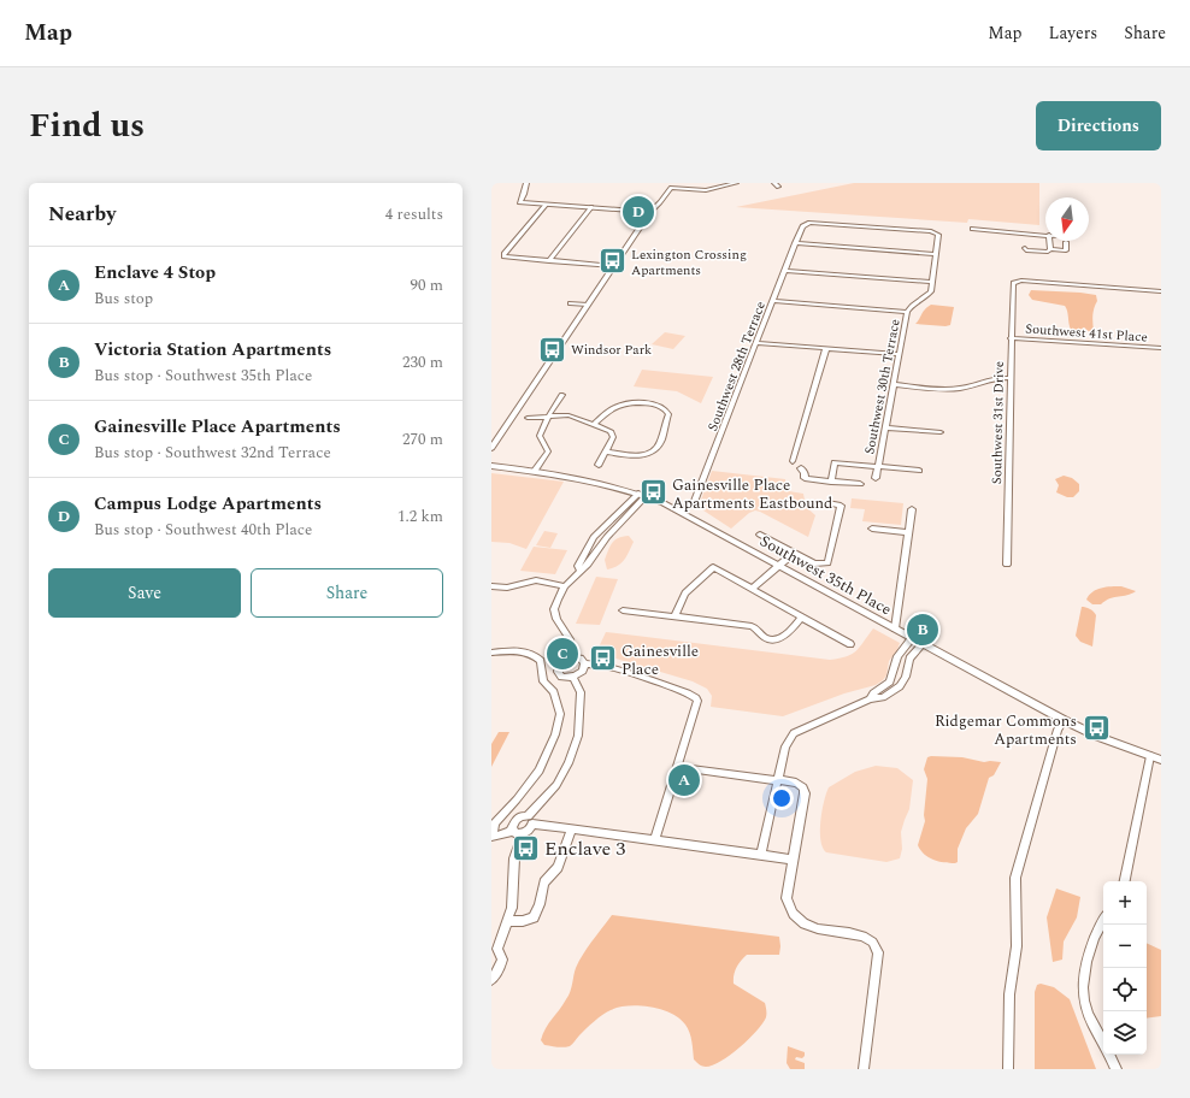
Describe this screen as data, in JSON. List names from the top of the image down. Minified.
{"streets":{"street":["Southwest 41st Place","Southwest 28th Terrace","Southwest 30th Terrace","Southwest 31st Drive","Southwest 35th Place"]},"crossings":[["Southwest 41st Place","Southwest 31st Drive"],["Southwest 28th Terrace","Southwest 35th Place"]],"places":{"bus stop":["Lexington Crossing Apartments","Windsor Park","Gainesville Place Apartments Eastbound","Gainesville Place","Ridgemar Commons Apartments","Enclave 3"]},"north":"bottom","page":{"header":"Map","nav":["Map","Layers","Share"],"title":"Find us","buttons":["Directions",["Save","Share"]],"heading":["Nearby","4 results"],"pins":["D","B","C","A"],"list":[{"mark":"A","name":"Enclave 4 Stop","note":"Bus stop","value":"90 m"},{"mark":"B","name":"Victoria Station Apartments","note":"Bus stop · Southwest 35th Place","value":"230 m"},{"mark":"C","name":"Gainesville Place Apartments","note":"Bus stop · Southwest 32nd Terrace","value":"270 m"},{"mark":"D","name":"Campus Lodge Apartments","note":"Bus stop · Southwest 40th Place","value":"1.2 km"}],"map_buttons":["+","−"]}}
